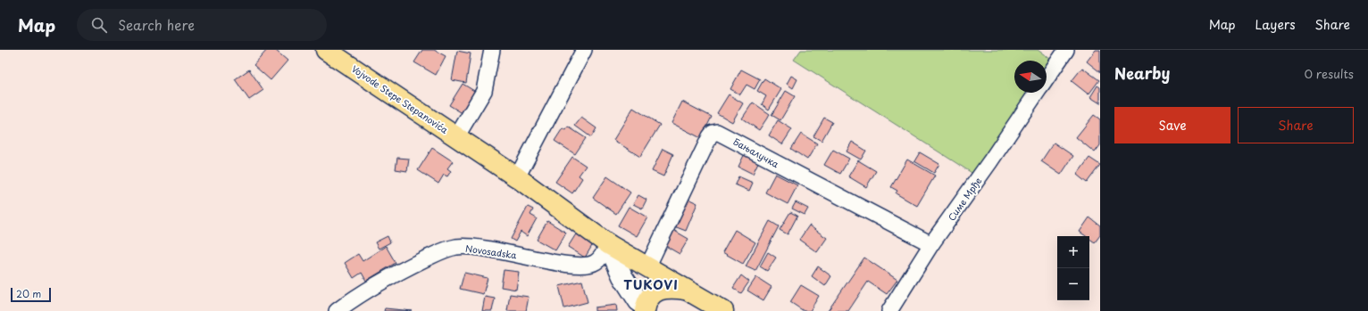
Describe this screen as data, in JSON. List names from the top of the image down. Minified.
{"streets":{"main road":["Vojvode Stepe Stepanovića"],"street":["Бањалучка","Симе Мрђе","Novosadska"]},"crossings":[["Vojvode Stepe Stepanovića","Бањалучка"],["Vojvode Stepe Stepanovića","Novosadska"],["Бањалучка","Симе Мрђе"]],"districts":["TUKOVI"],"scale_bar":"20 m","north":"left","page":{"header":"Map","search":"Search here","nav":["Map","Layers","Share"],"heading":["Nearby","0 results"],"buttons":["Save","Share"],"map_buttons":["+","−"],"scale":"20 m"}}
